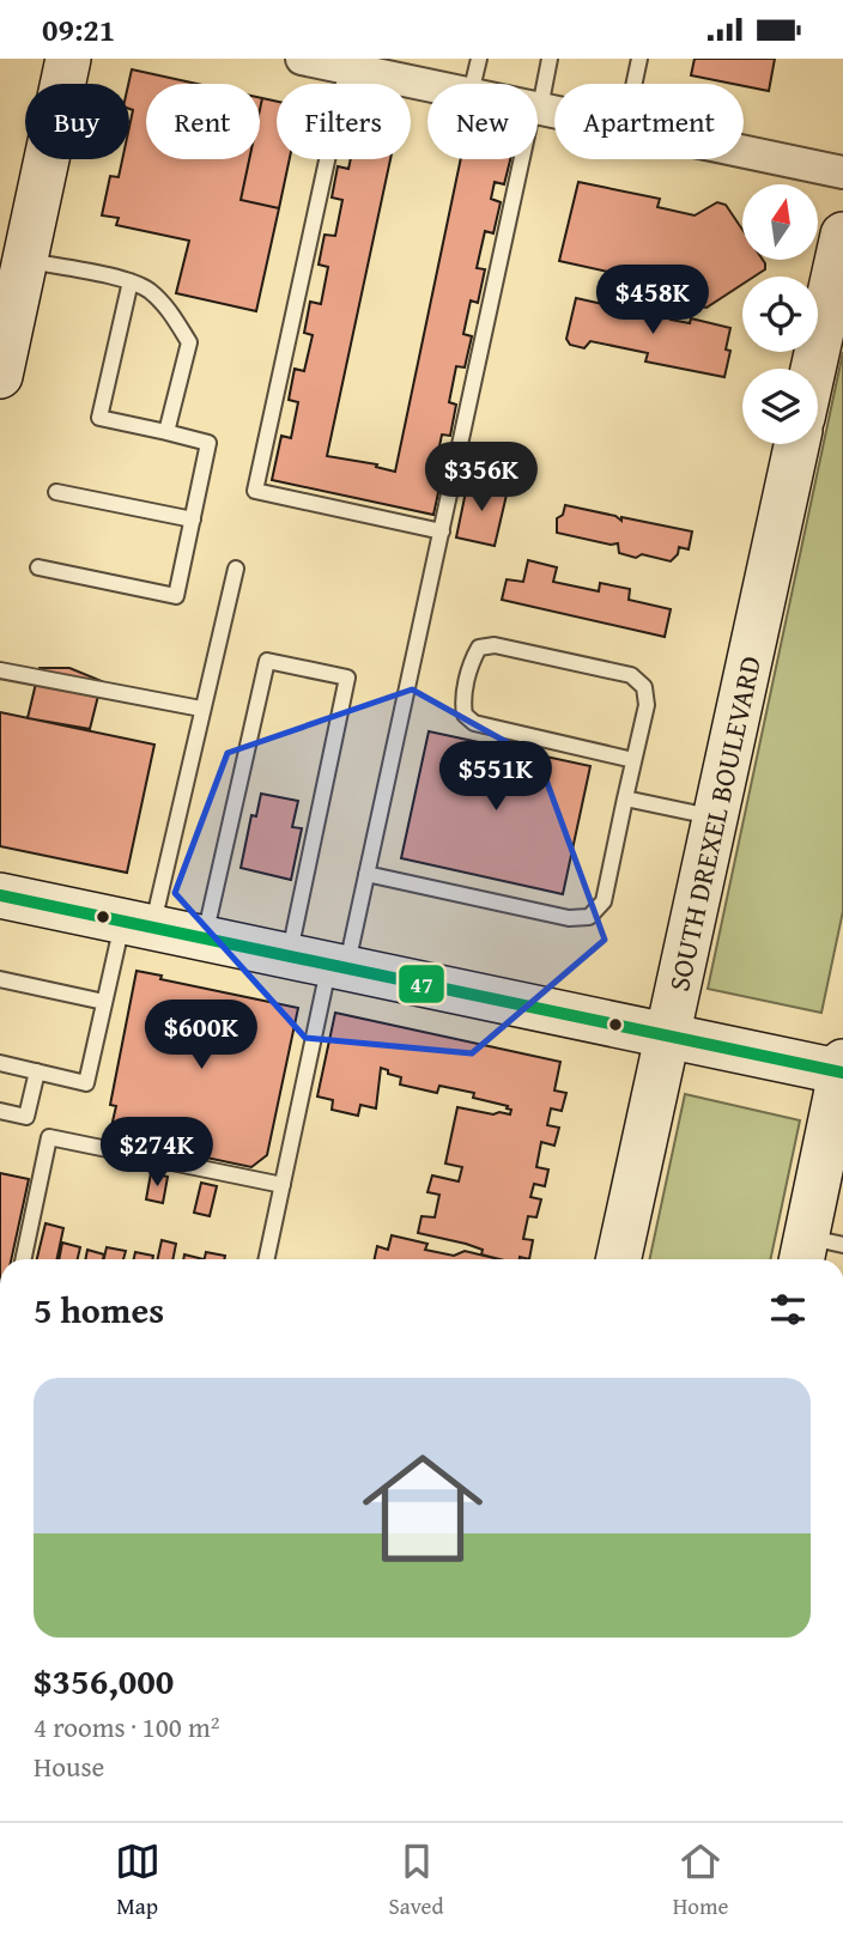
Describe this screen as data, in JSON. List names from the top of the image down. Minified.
{"streets":{"street":["SOUTH DREXEL BOULEVARD"]},"lines":["transit line 47"],"north":"top","page":{"status":"09:21","chip":["Buy","Rent","Filters","New","Apartment"],"price":["$458K","$356K","$551K","$600K","$274K"],"heading":"5 homes","list":[{"name":"$356,000","note":"4 rooms · 100 m² · House"}],"tabs":["Map","Saved","Home"]}}
